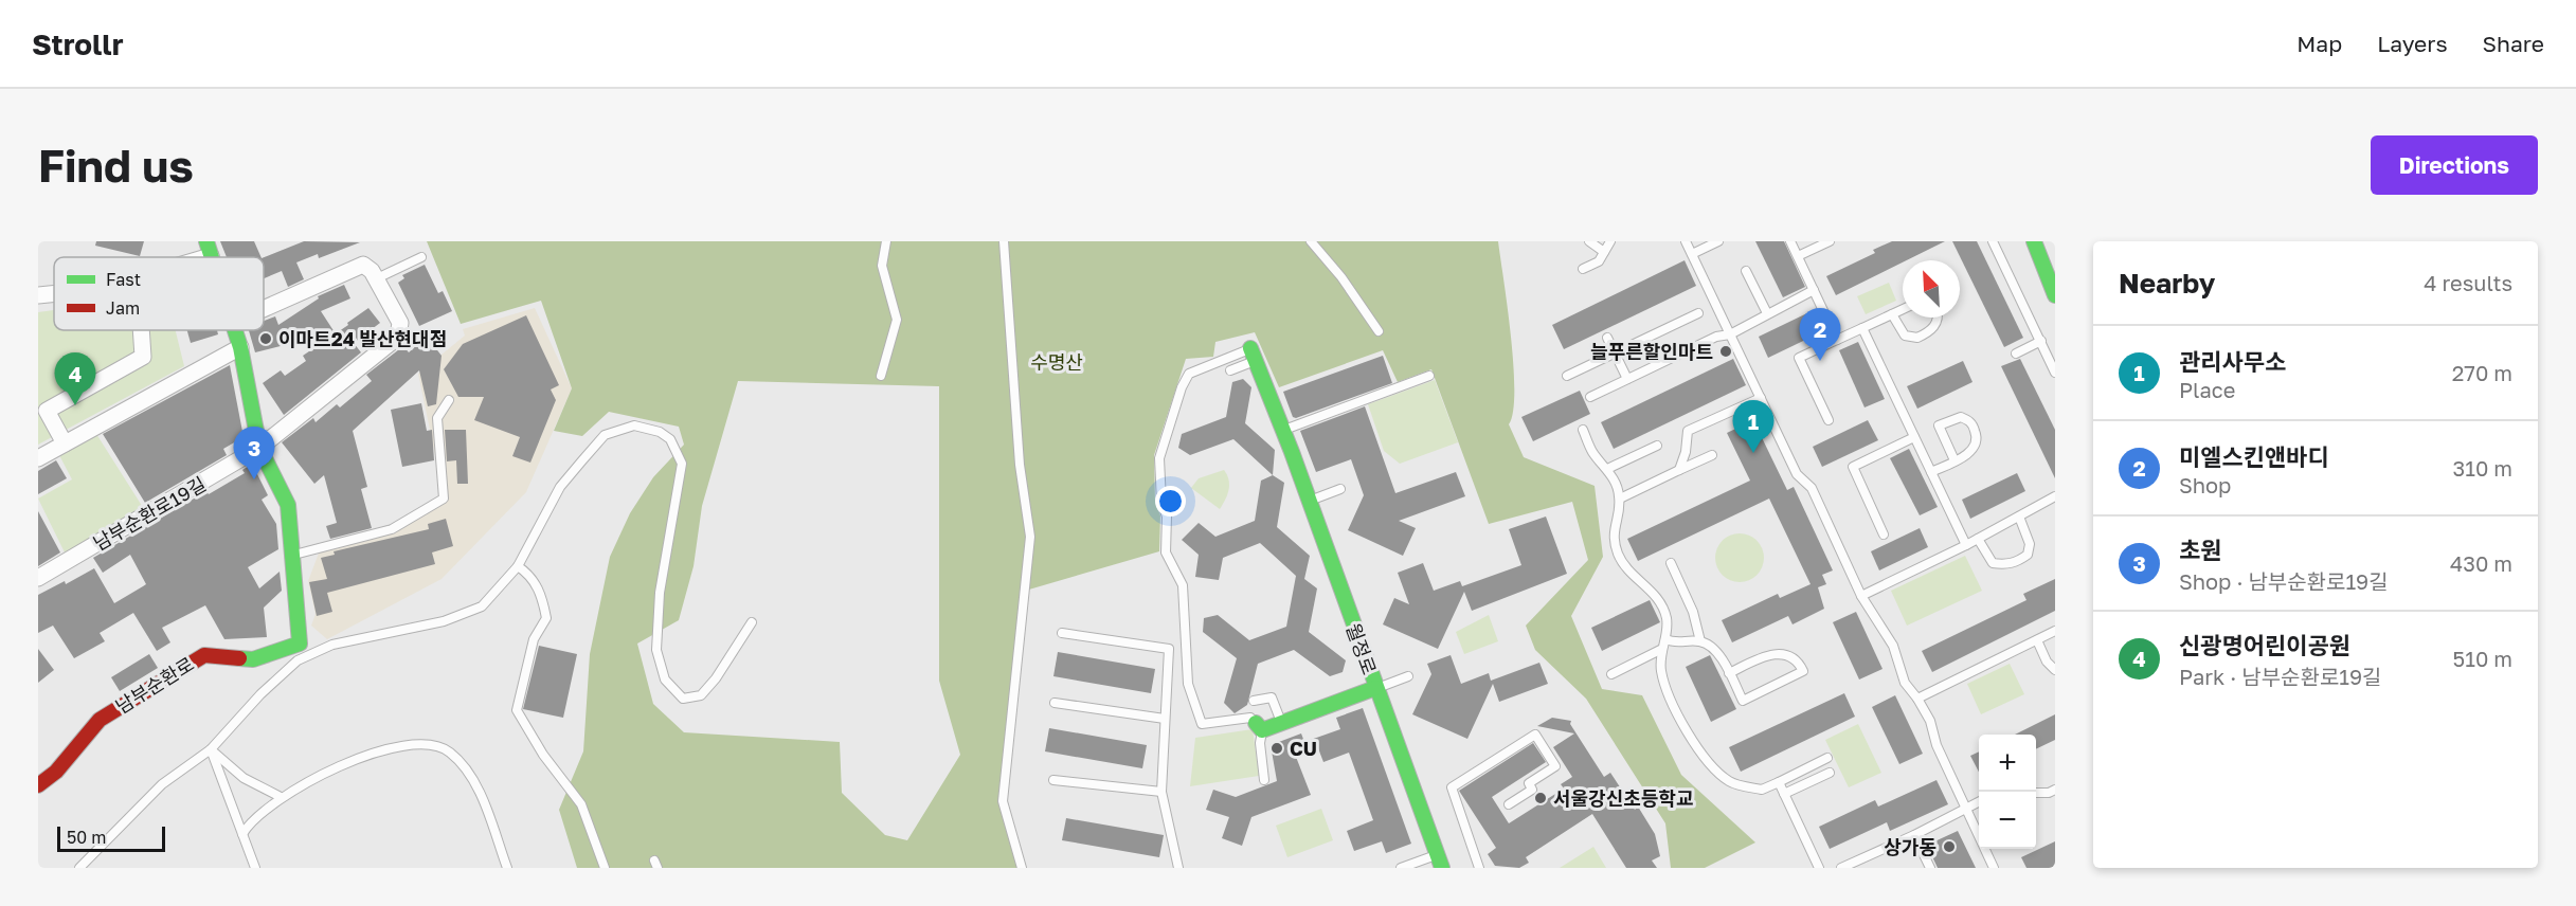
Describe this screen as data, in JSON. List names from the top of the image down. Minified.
{"streets":{"street":["남부순환로19길","월정로","남부순환로"]},"parks":["수명산"],"places":["이마트24 발산현대점","늘푸른할인마트","CU","서울강신초등학교","상가동"],"legend":["Fast","Jam"],"scale_bar":"50 m","north":"top left","page":{"header":"Strollr","nav":["Map","Layers","Share"],"buttons":"Directions","title":"Find us","heading":["Nearby","4 results"],"pins":["2","4","1","3"],"list":[{"mark":"1","name":"관리사무소","note":"Place","value":"270 m"},{"mark":"2","name":"미엘스킨앤바디","note":"Shop","value":"310 m"},{"mark":"3","name":"초원","note":"Shop · 남부순환로19길","value":"430 m"},{"mark":"4","name":"신광명어린이공원","note":"Park · 남부순환로19길","value":"510 m"}],"map_buttons":["+","−"],"scale":"50 m"}}
